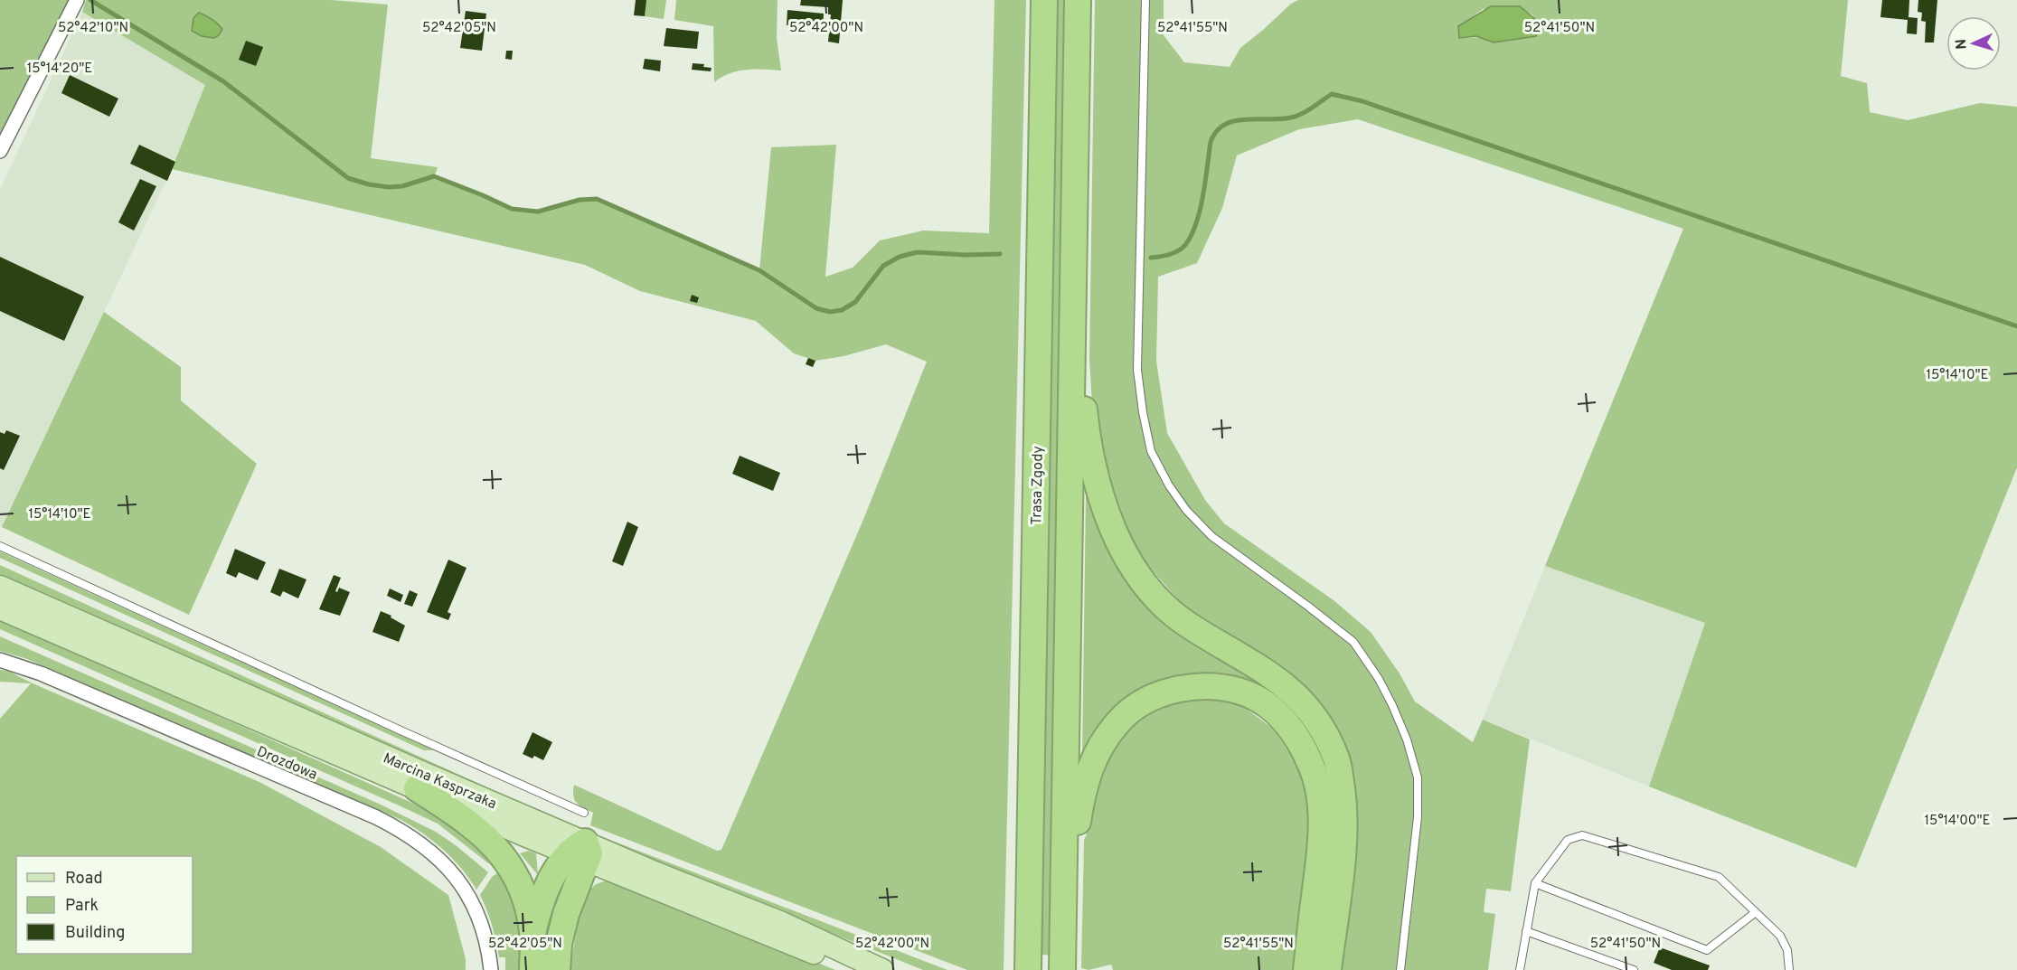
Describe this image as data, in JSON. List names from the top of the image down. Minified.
{"streets":{"highway":["Trasa Zgody"],"main road":["Marcina Kasprzaka"],"street":["Drozdowa"]},"legend":["Road","Park","Building"],"north":"left","coordinates":["52°42'10\"N","52°42'05\"N","52°42'00\"N","52°41'55\"N","52°41'50\"N","15°14'20\"E","15°14'10\"E","15°14'00\"E"]}
